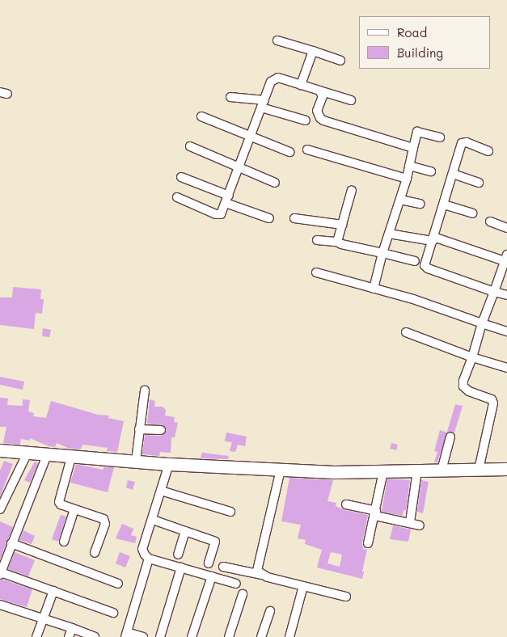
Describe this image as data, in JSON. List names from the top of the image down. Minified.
{"legend":["Road","Building"]}
